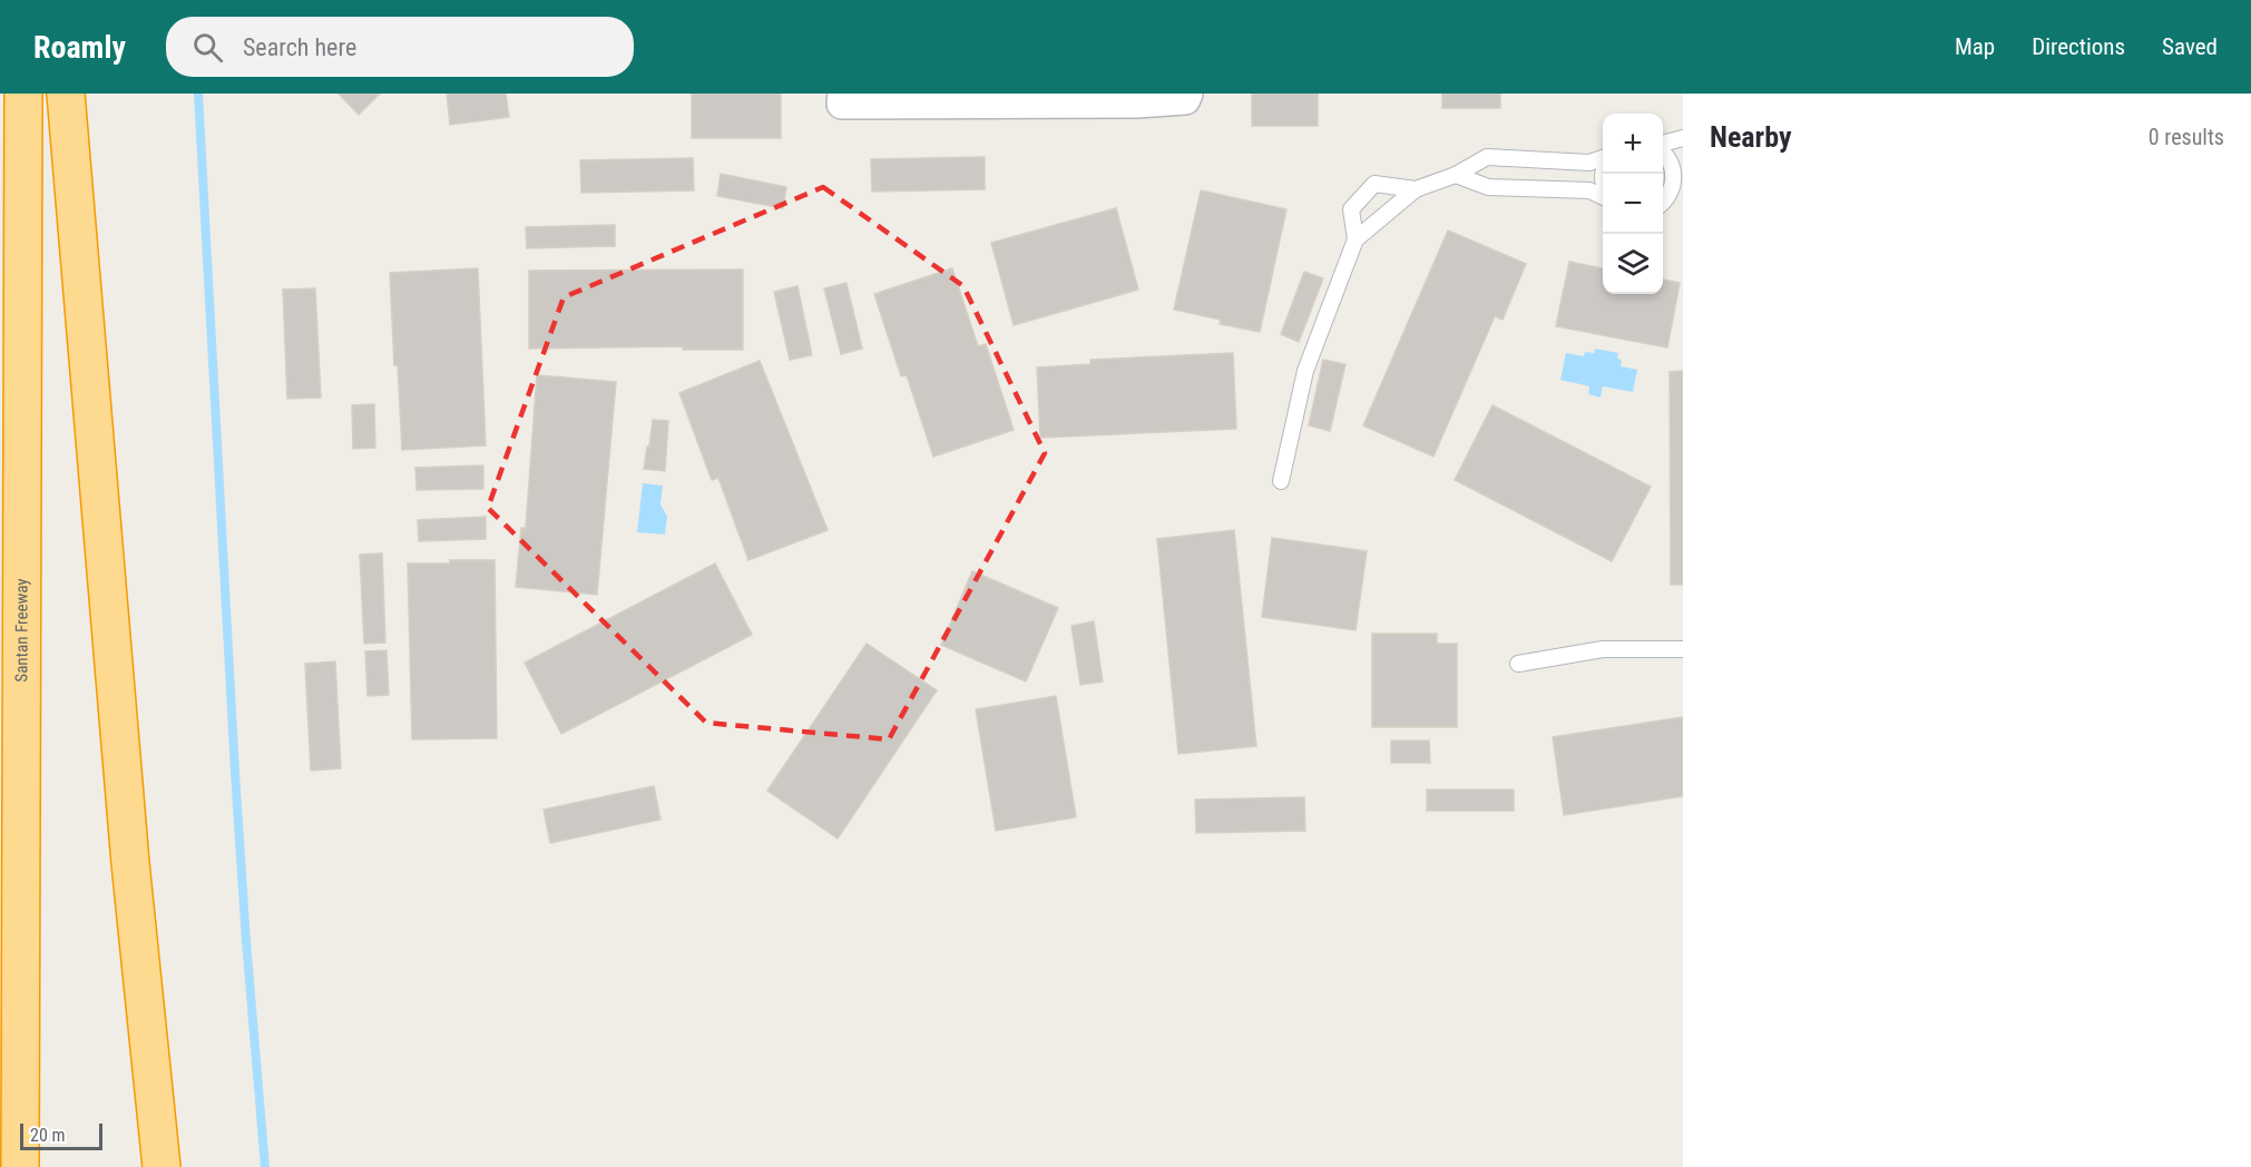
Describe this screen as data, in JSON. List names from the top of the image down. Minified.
{"streets":{"highway":["Santan Freeway"]},"scale_bar":"20 m","page":{"header":"Roamly","search":"Search here","nav":["Map","Directions","Saved"],"heading":["Nearby","0 results"],"map_buttons":["+","−"],"scale":"20 m"}}
